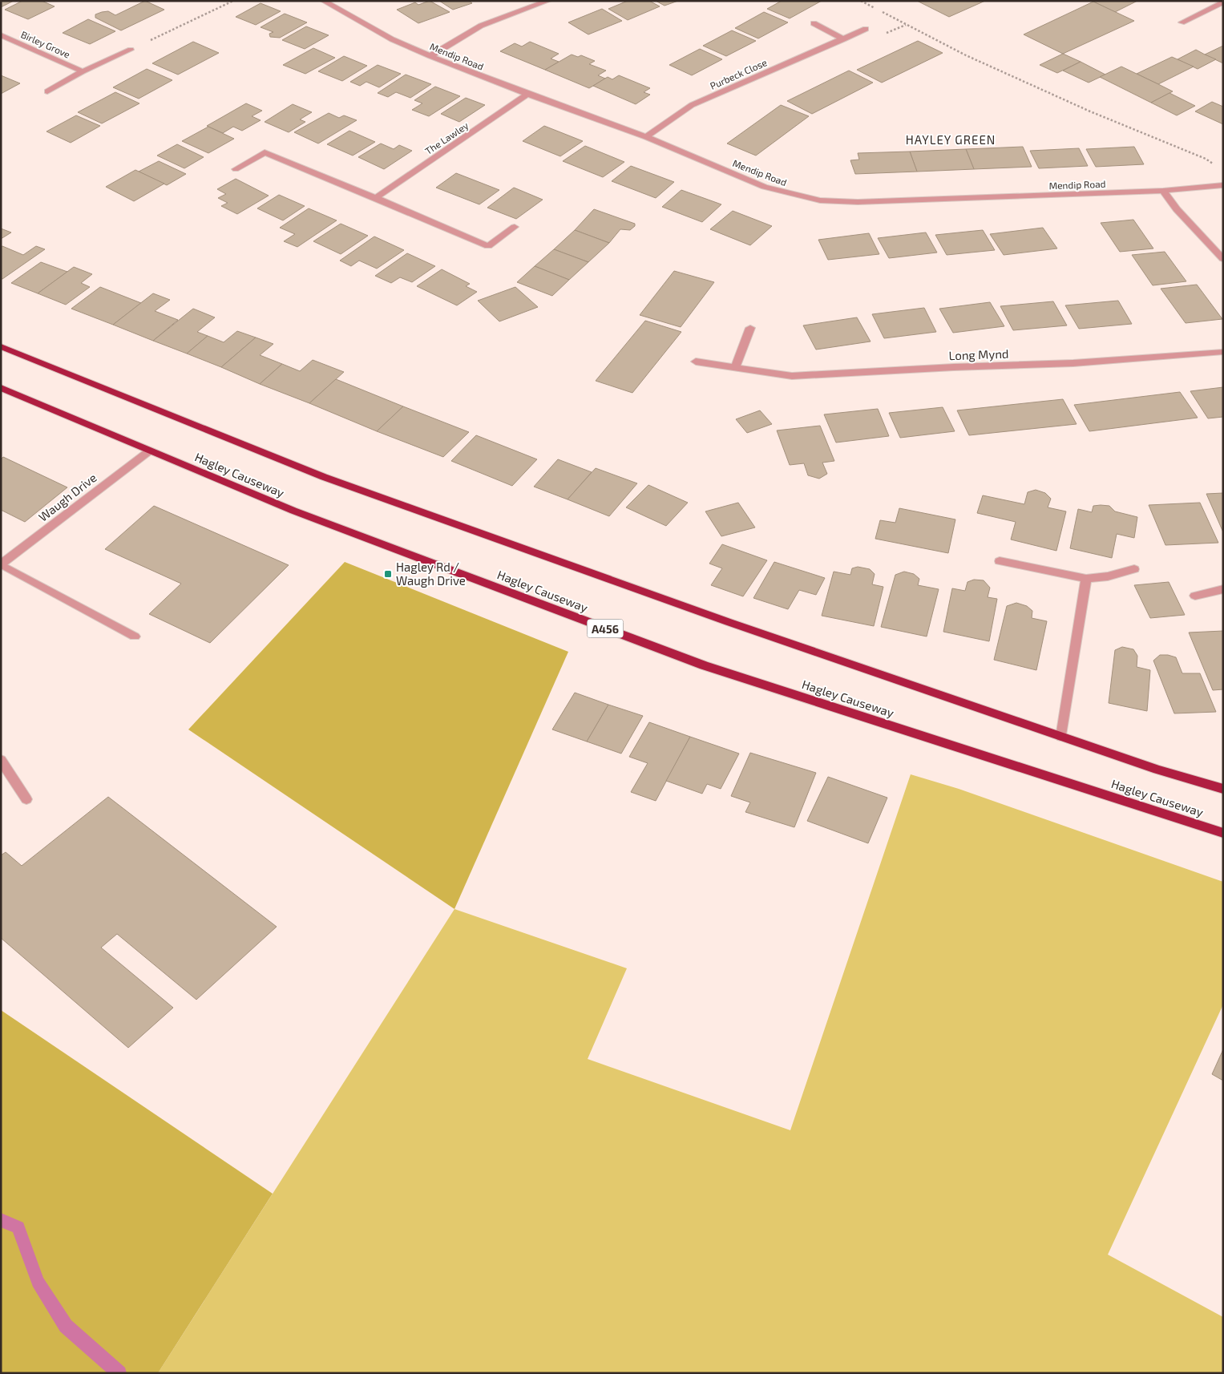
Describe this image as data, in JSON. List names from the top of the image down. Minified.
{"streets":{"highway":["Hagley Causeway","A456"],"street":["Birley Grove","Mendip Road","Purbeck Close","The Lawley","Long Mynd","Waugh Drive"]},"crossings":[["Mendip Road","Purbeck Close"],["Mendip Road","The Lawley"],["Hagley Causeway","Waugh Drive"]],"districts":["HAYLEY GREEN"],"places":{"transit":["Hagley Rd / Waugh Drive"]}}
